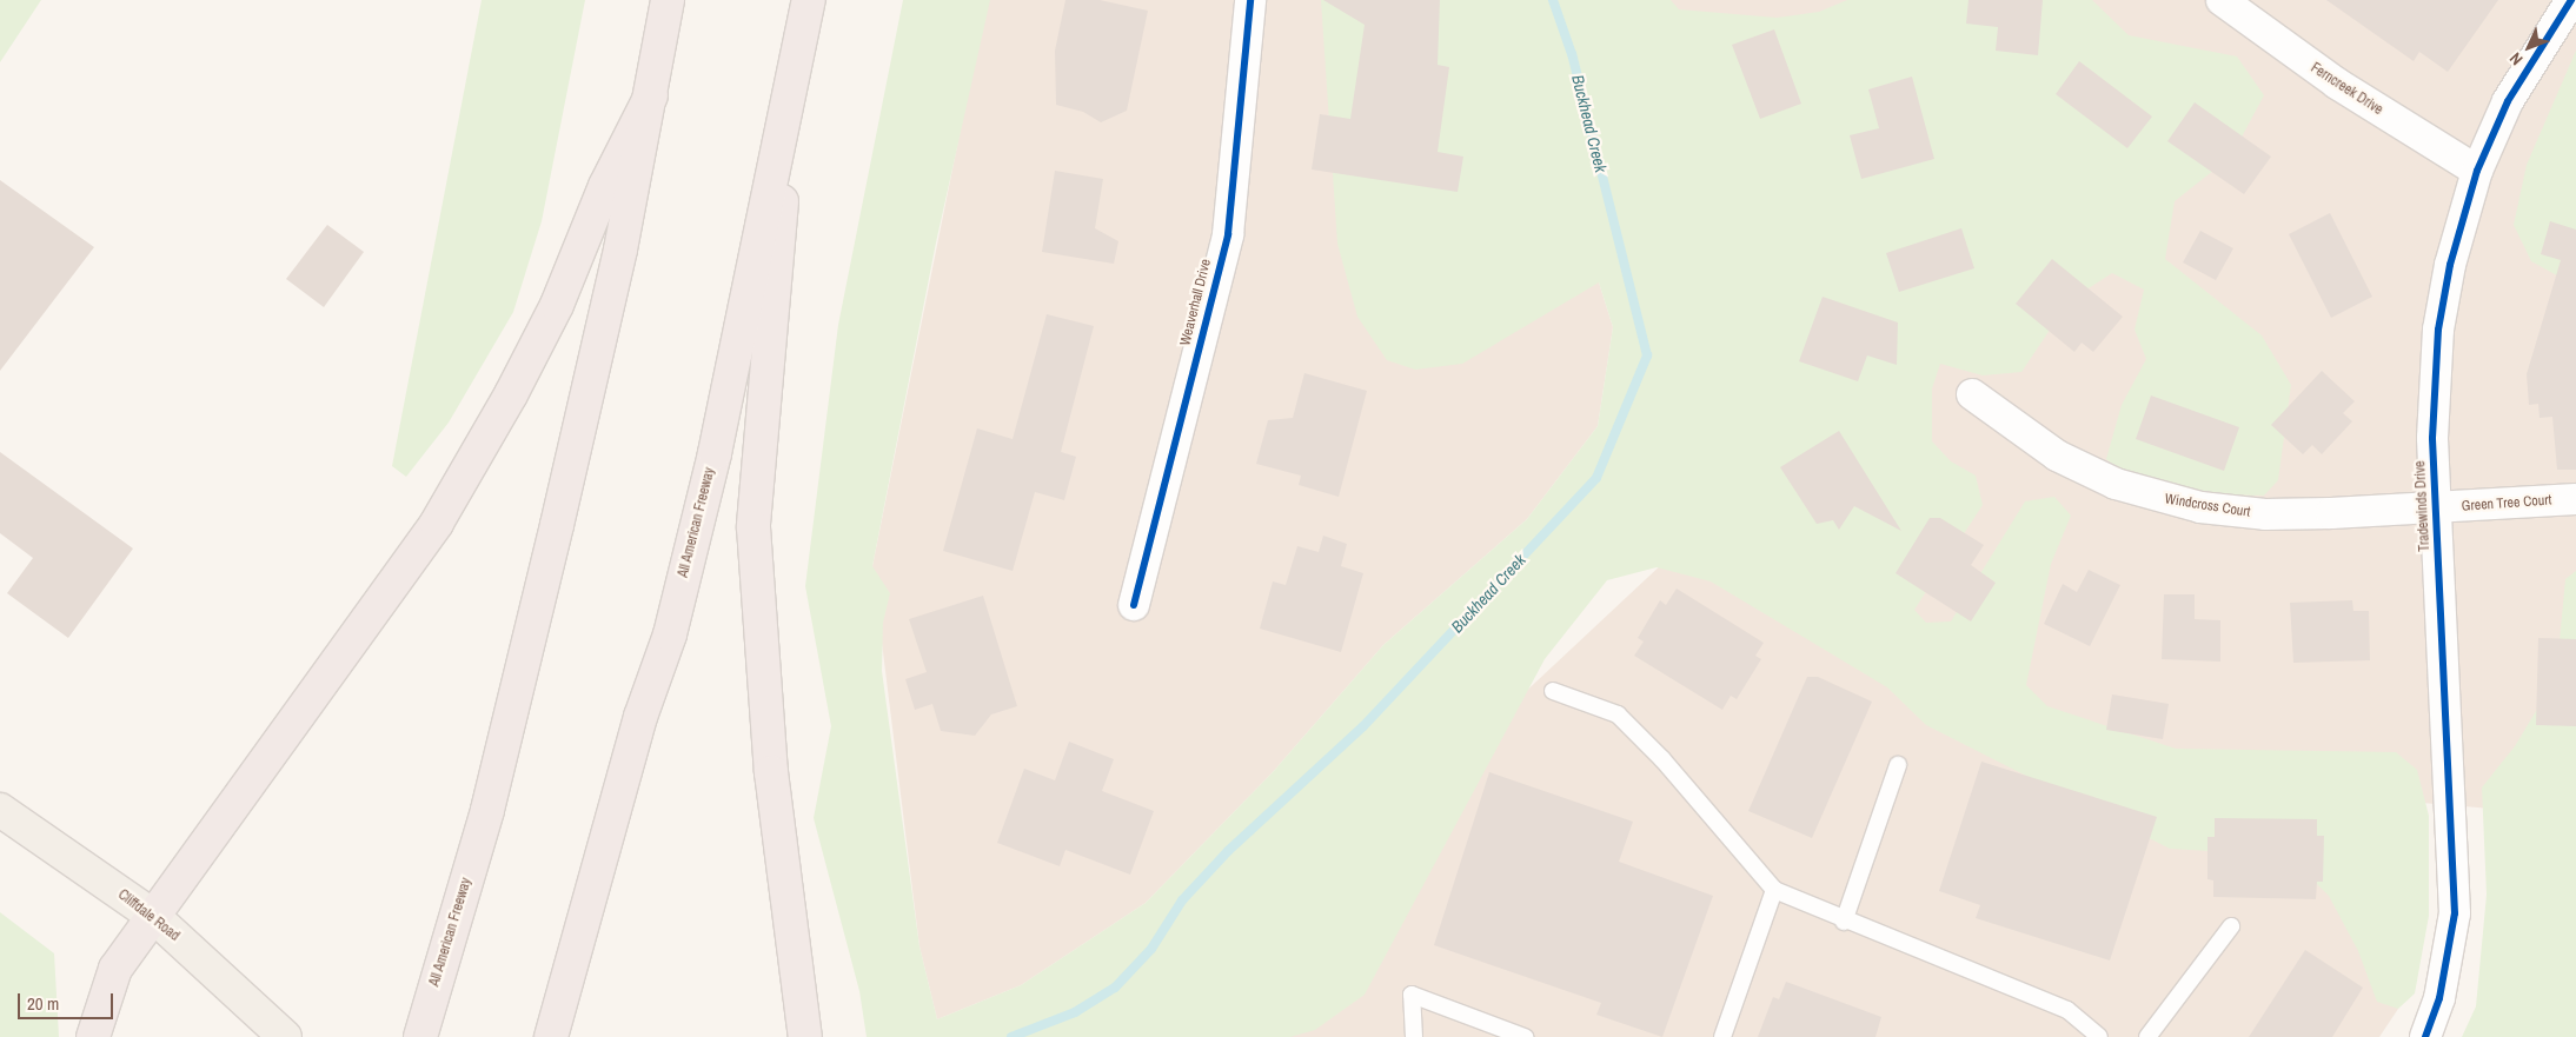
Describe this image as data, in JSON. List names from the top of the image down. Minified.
{"streets":{"highway":["All American Freeway"],"main road":["Cliffdale Road"],"street":["Ferncreek Drive","Weaverhall Drive","Green Tree Court","Windcross Court","Tradewinds Drive"]},"crossings":[["Ferncreek Drive","Tradewinds Drive"],["Green Tree Court","Windcross Court"],["Green Tree Court","Tradewinds Drive"],["Windcross Court","Tradewinds Drive"]],"water":["Buckhead Creek"],"scale_bar":"20 m","north":"bottom left"}
